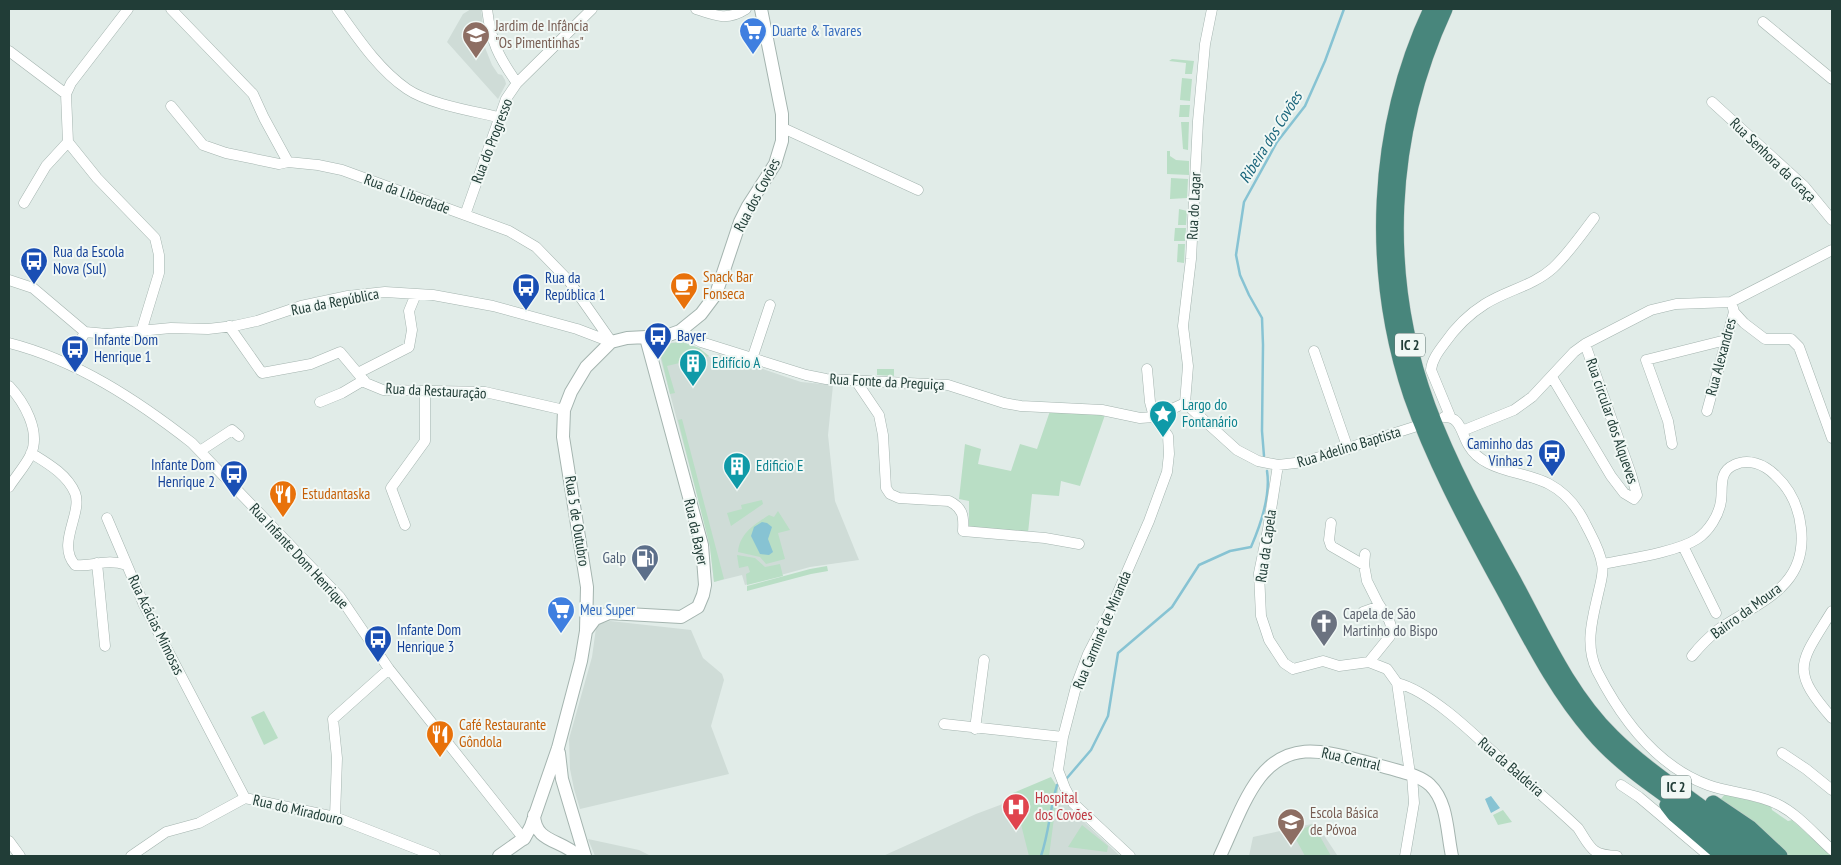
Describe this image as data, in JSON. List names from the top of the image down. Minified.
{"streets":{"highway":["IC 2"],"street":["Rua do Progresso","Rua Senhora da Graça","Rua da Liberdade","Rua dos Covões","Rua do Lagar","Rua da República","Rua Alexandres","Rua Fonte da Preguiça","Rua da Restauração","Rua circular dos Alqueves","Rua Adelino Baptista","Rua 5 de Outubro","Rua da Bayer","Rua da Capela","Rua Infante Dom Henrique","Bairro da Moura","Rua Acácias Mimosas","Rua Carminé de Miranda","Rua Central","Rua da Baldeira","Rua do Miradouro"]},"crossings":[["Rua do Progresso","Rua da Liberdade"],["Rua da Liberdade","Rua da República"],["Rua da Liberdade","Rua 5 de Outubro"],["Rua dos Covões","Rua Fonte da Preguiça"],["Rua dos Covões","Rua da Bayer"],["Rua do Lagar","Rua Fonte da Preguiça"],["Rua do Lagar","Rua Adelino Baptista"],["Rua da República","Rua da Restauração"],["Rua da República","Rua 5 de Outubro"],["Rua Fonte da Preguiça","Rua Adelino Baptista"],["Rua Fonte da Preguiça","Rua Carminé de Miranda"],["Rua da Restauração","Rua 5 de Outubro"],["Rua Adelino Baptista","Rua da Capela"],["Rua Acácias Mimosas","Rua do Miradouro"]],"water":["Ribeira dos Covões"],"places":{"supermarket":["Duarte & Tavares","Meu Super"],"school or university":["Jardim de Infância \"Os Pimentinhas\"","Escola Básica de Póvoa"],"bus stop":["Rua da Escola Nova (Sul)","Rua da República 1","Bayer","Infante Dom Henrique 1","Caminho das Vinhas 2","Infante Dom Henrique 2","Infante Dom Henrique 3"],"cafe":["Snack Bar Fonseca"],"building":["Edifício A","Edificio E"],"place":["Largo do Fontanário"],"restaurant":["Estudantaska","Café Restaurante Gôndola"],"fuel station":["Galp"],"church":["Capela de São Martinho do Bispo"],"hospital":["Hospital dos Covões"]}}
